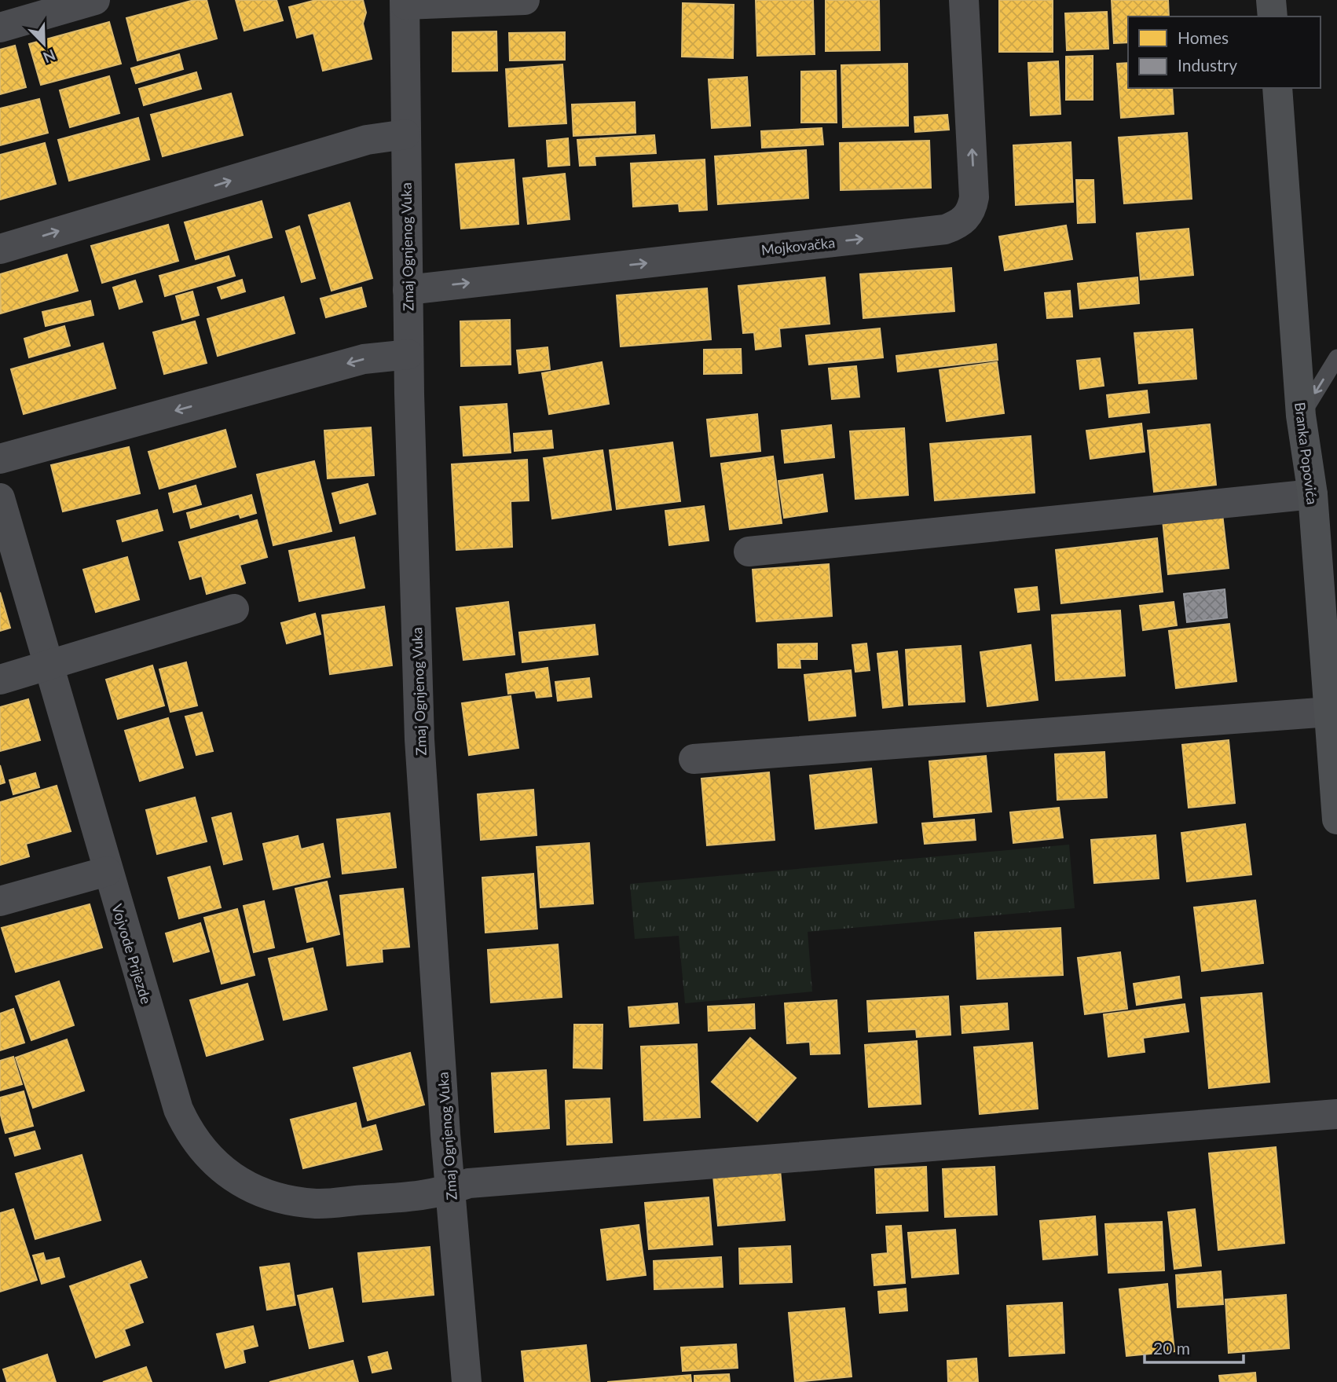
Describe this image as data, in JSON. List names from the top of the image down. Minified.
{"streets":{"main road":["Branka Popovića"],"street":["Mojkovačka","Zmaj Ognjenog Vuka","Vojvode Prijezde"]},"crossings":[["Mojkovačka","Zmaj Ognjenog Vuka"],["Zmaj Ognjenog Vuka","Vojvode Prijezde"]],"legend":["Homes","Industry"],"scale_bar":"20 m","north":"bottom right"}
